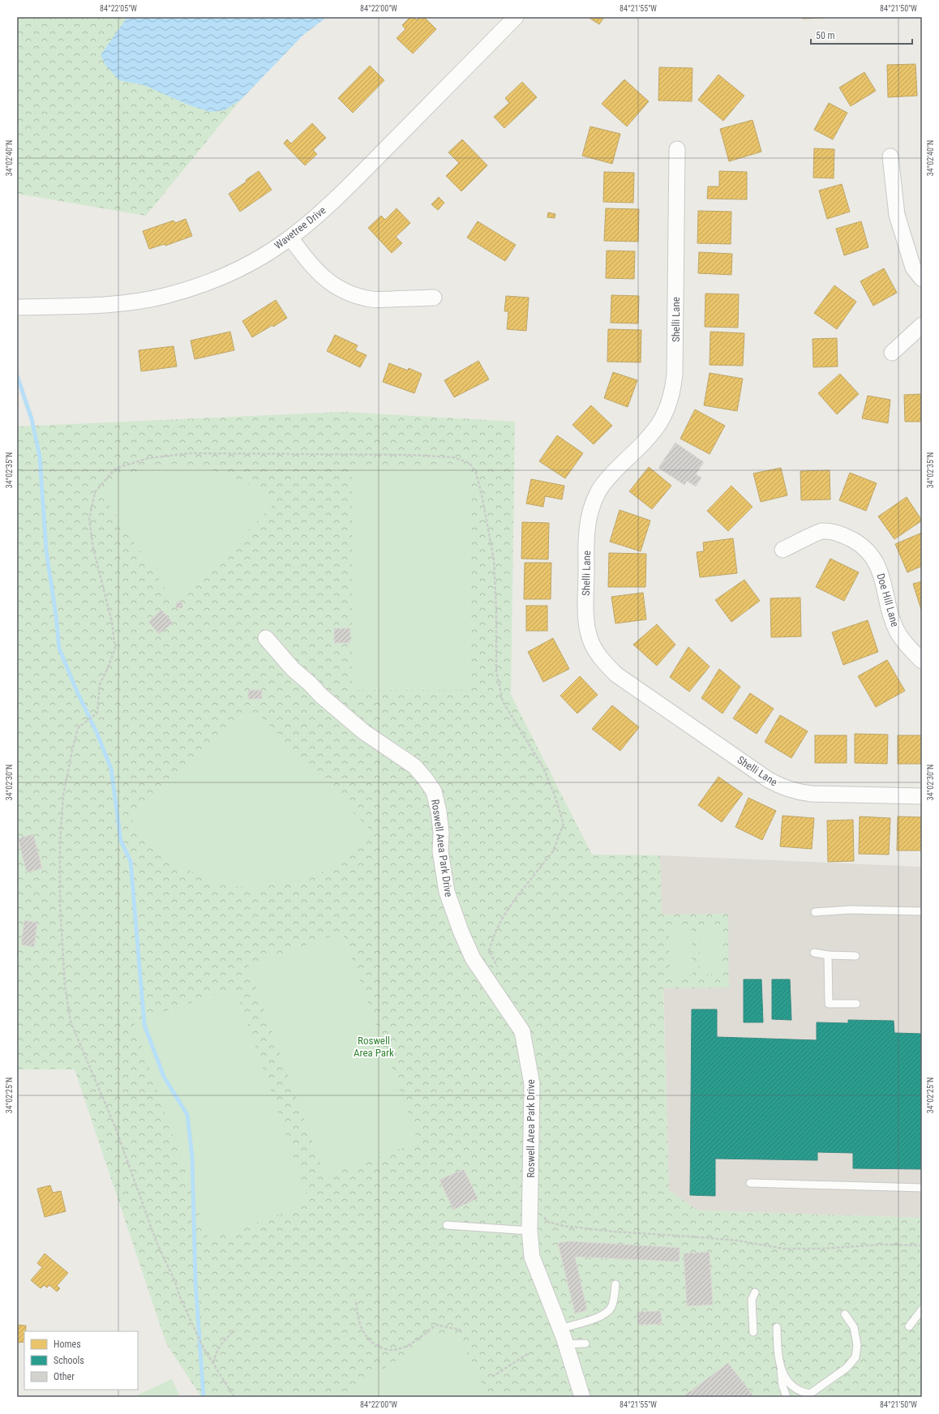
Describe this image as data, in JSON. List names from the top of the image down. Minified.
{"streets":{"street":["Wavetree Drive","Shelli Lane","Doe Hill Lane","Roswell Area Park Drive"]},"parks":["Roswell Area Park"],"legend":["Homes","Schools","Other"],"scale_bar":"50 m","coordinates":["84°22'05\"W","84°22'00\"W","84°21'55\"W","84°21'50\"W","34°02'40\"N","34°02'35\"N","34°02'30\"N","34°02'25\"N"]}
